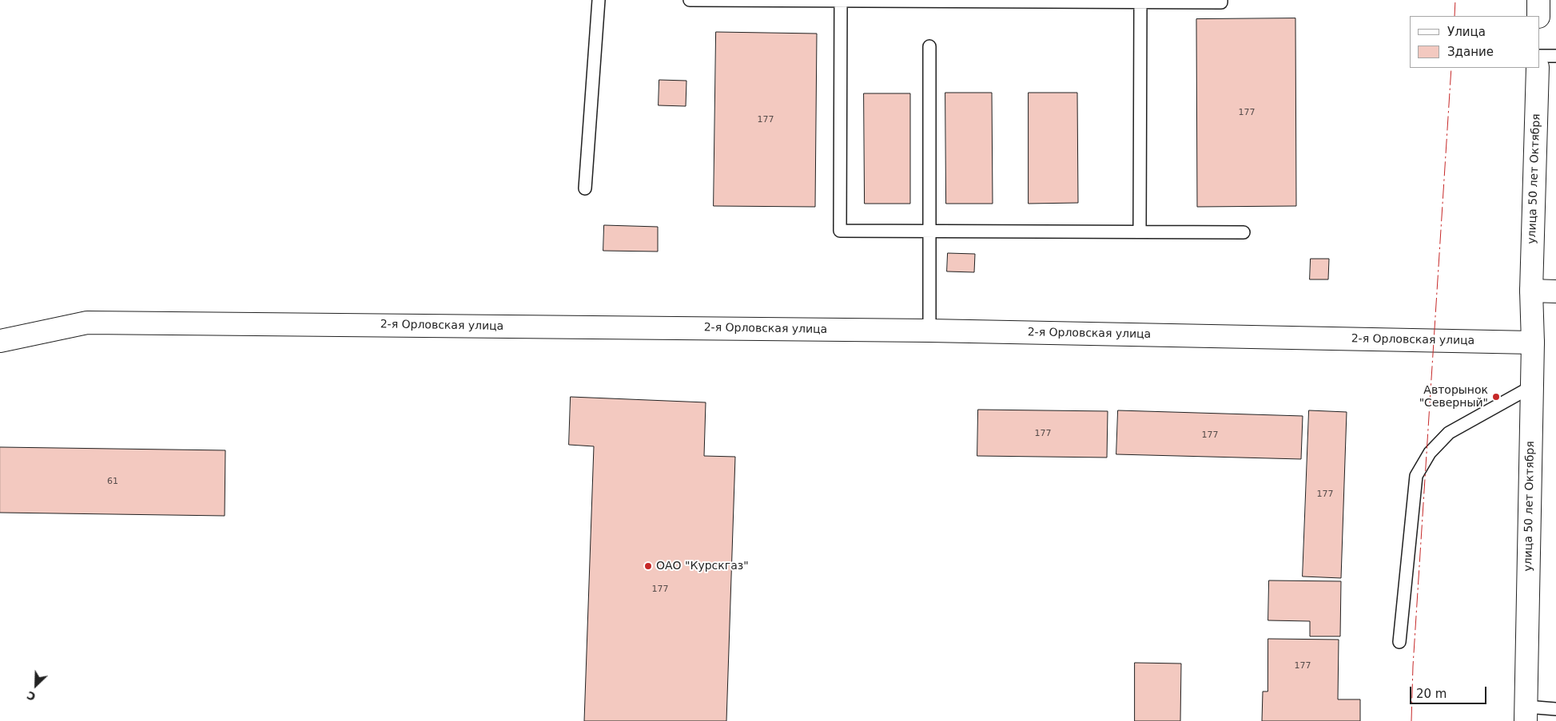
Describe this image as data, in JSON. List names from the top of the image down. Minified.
{"streets":{"street":["улица 50 лет Октября","2-я Орловская улица"]},"crossings":[["улица 50 лет Октября","2-я Орловская улица"]],"places":["Авторынок \"Северный\"","ОАО \"Курскгаз\""],"house_numbers":["177","177","177","177","61","177","177","177"],"legend":["Улица","Здание"],"scale_bar":"20 m","north":"bottom left"}
